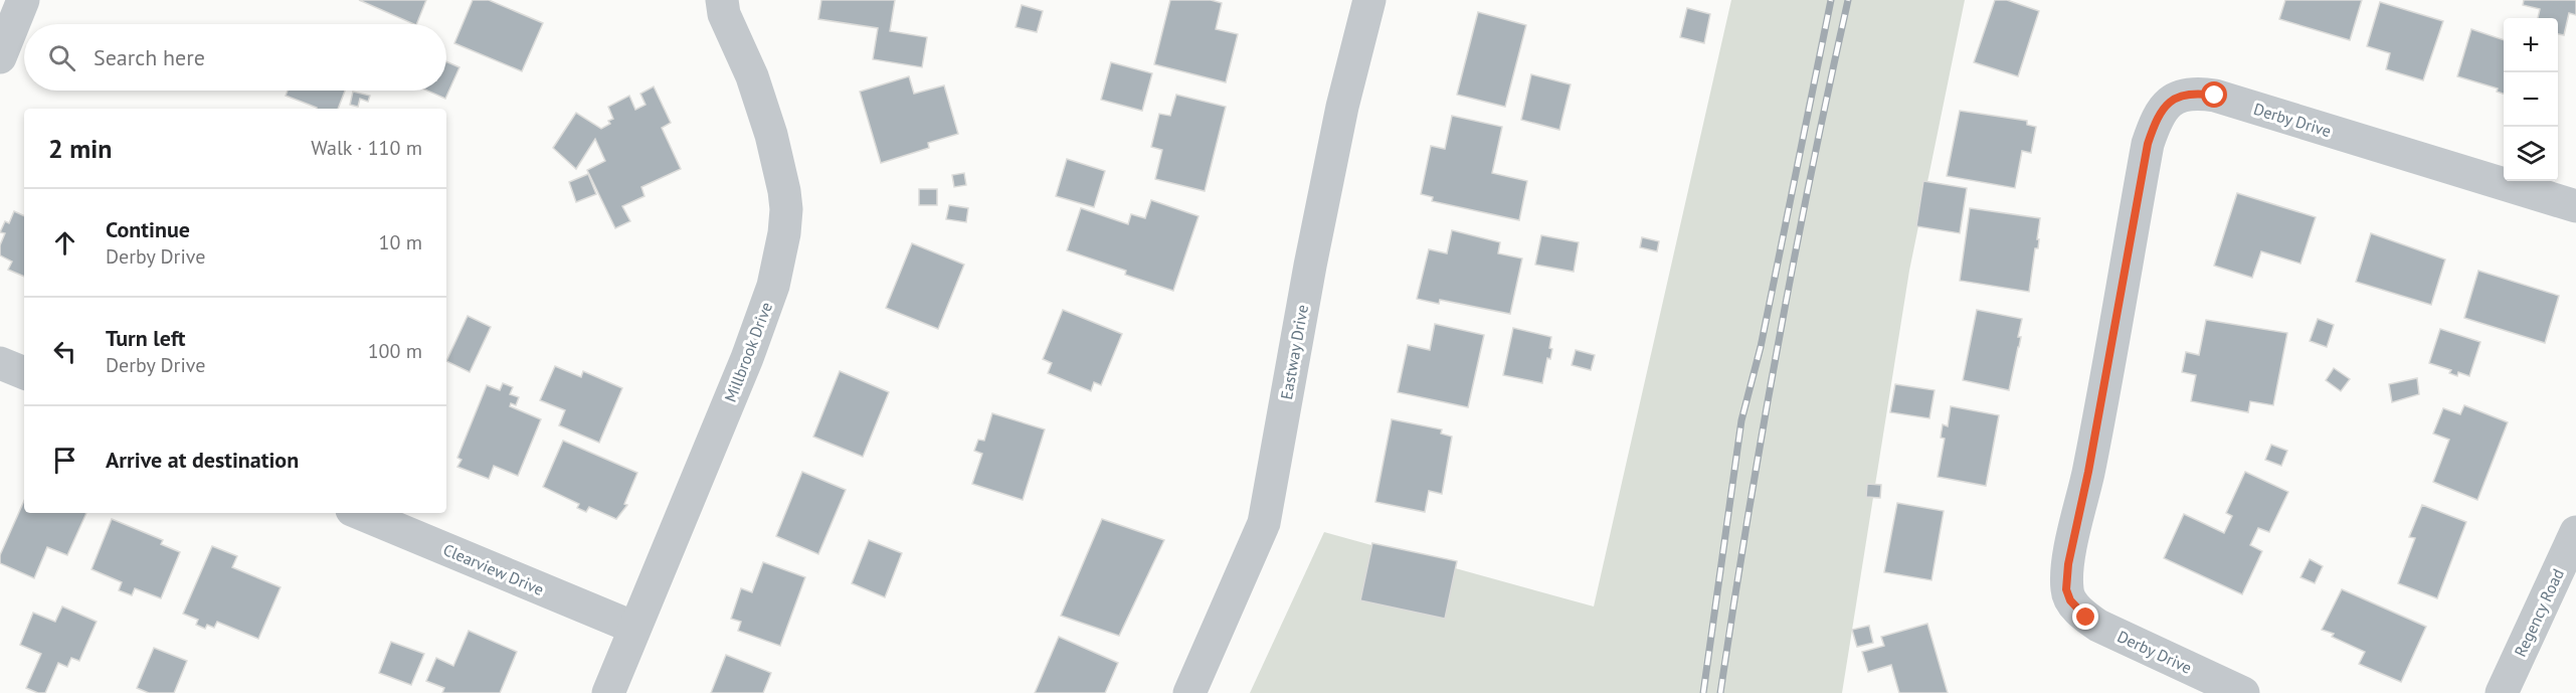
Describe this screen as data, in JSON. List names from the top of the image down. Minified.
{"streets":{"street":["Derby Drive","Millbrook Drive","Eastway Drive","Clearview Drive","Regency Road"]},"crossings":[["Millbrook Drive","Clearview Drive"]],"page":{"map_buttons":["+","−"],"search":"Search here","heading":["2 min","Walk · 110 m"],"list":[["Continue","Derby Drive","10 m"],["Turn left","Derby Drive","100 m"],"Arrive at destination"]}}
